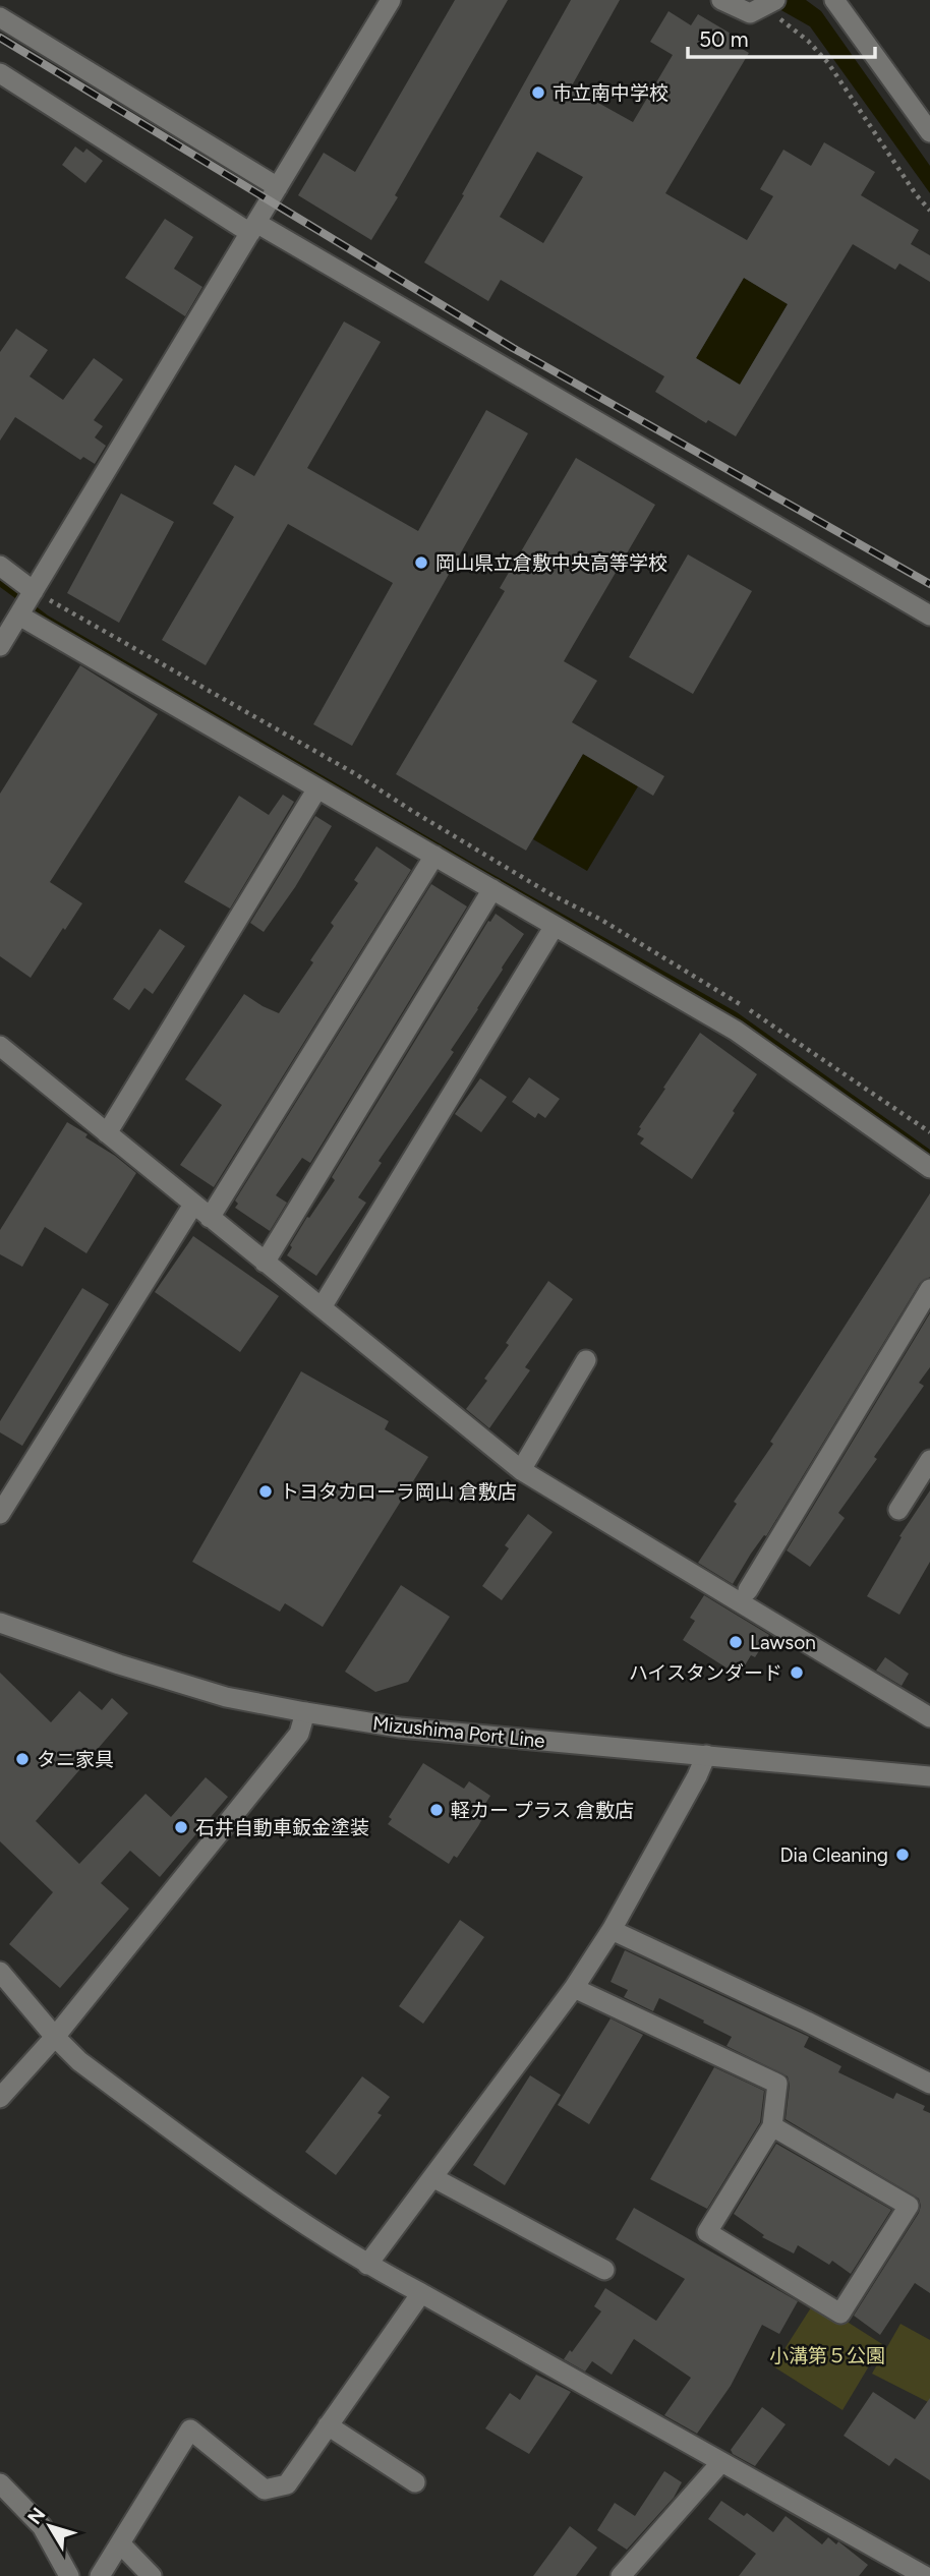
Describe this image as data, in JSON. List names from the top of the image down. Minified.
{"streets":{"street":["Mizushima Port Line"]},"parks":["小溝第５公園"],"places":["市立南中学校","岡山県立倉敷中央高等学校","トヨタカローラ岡山 倉敷店","Lawson","ハイスタンダード","タニ家具","軽カー プラス 倉敷店","石井自動車鈑金塗装","Dia Cleaning"],"scale_bar":"50 m","north":"top left"}
